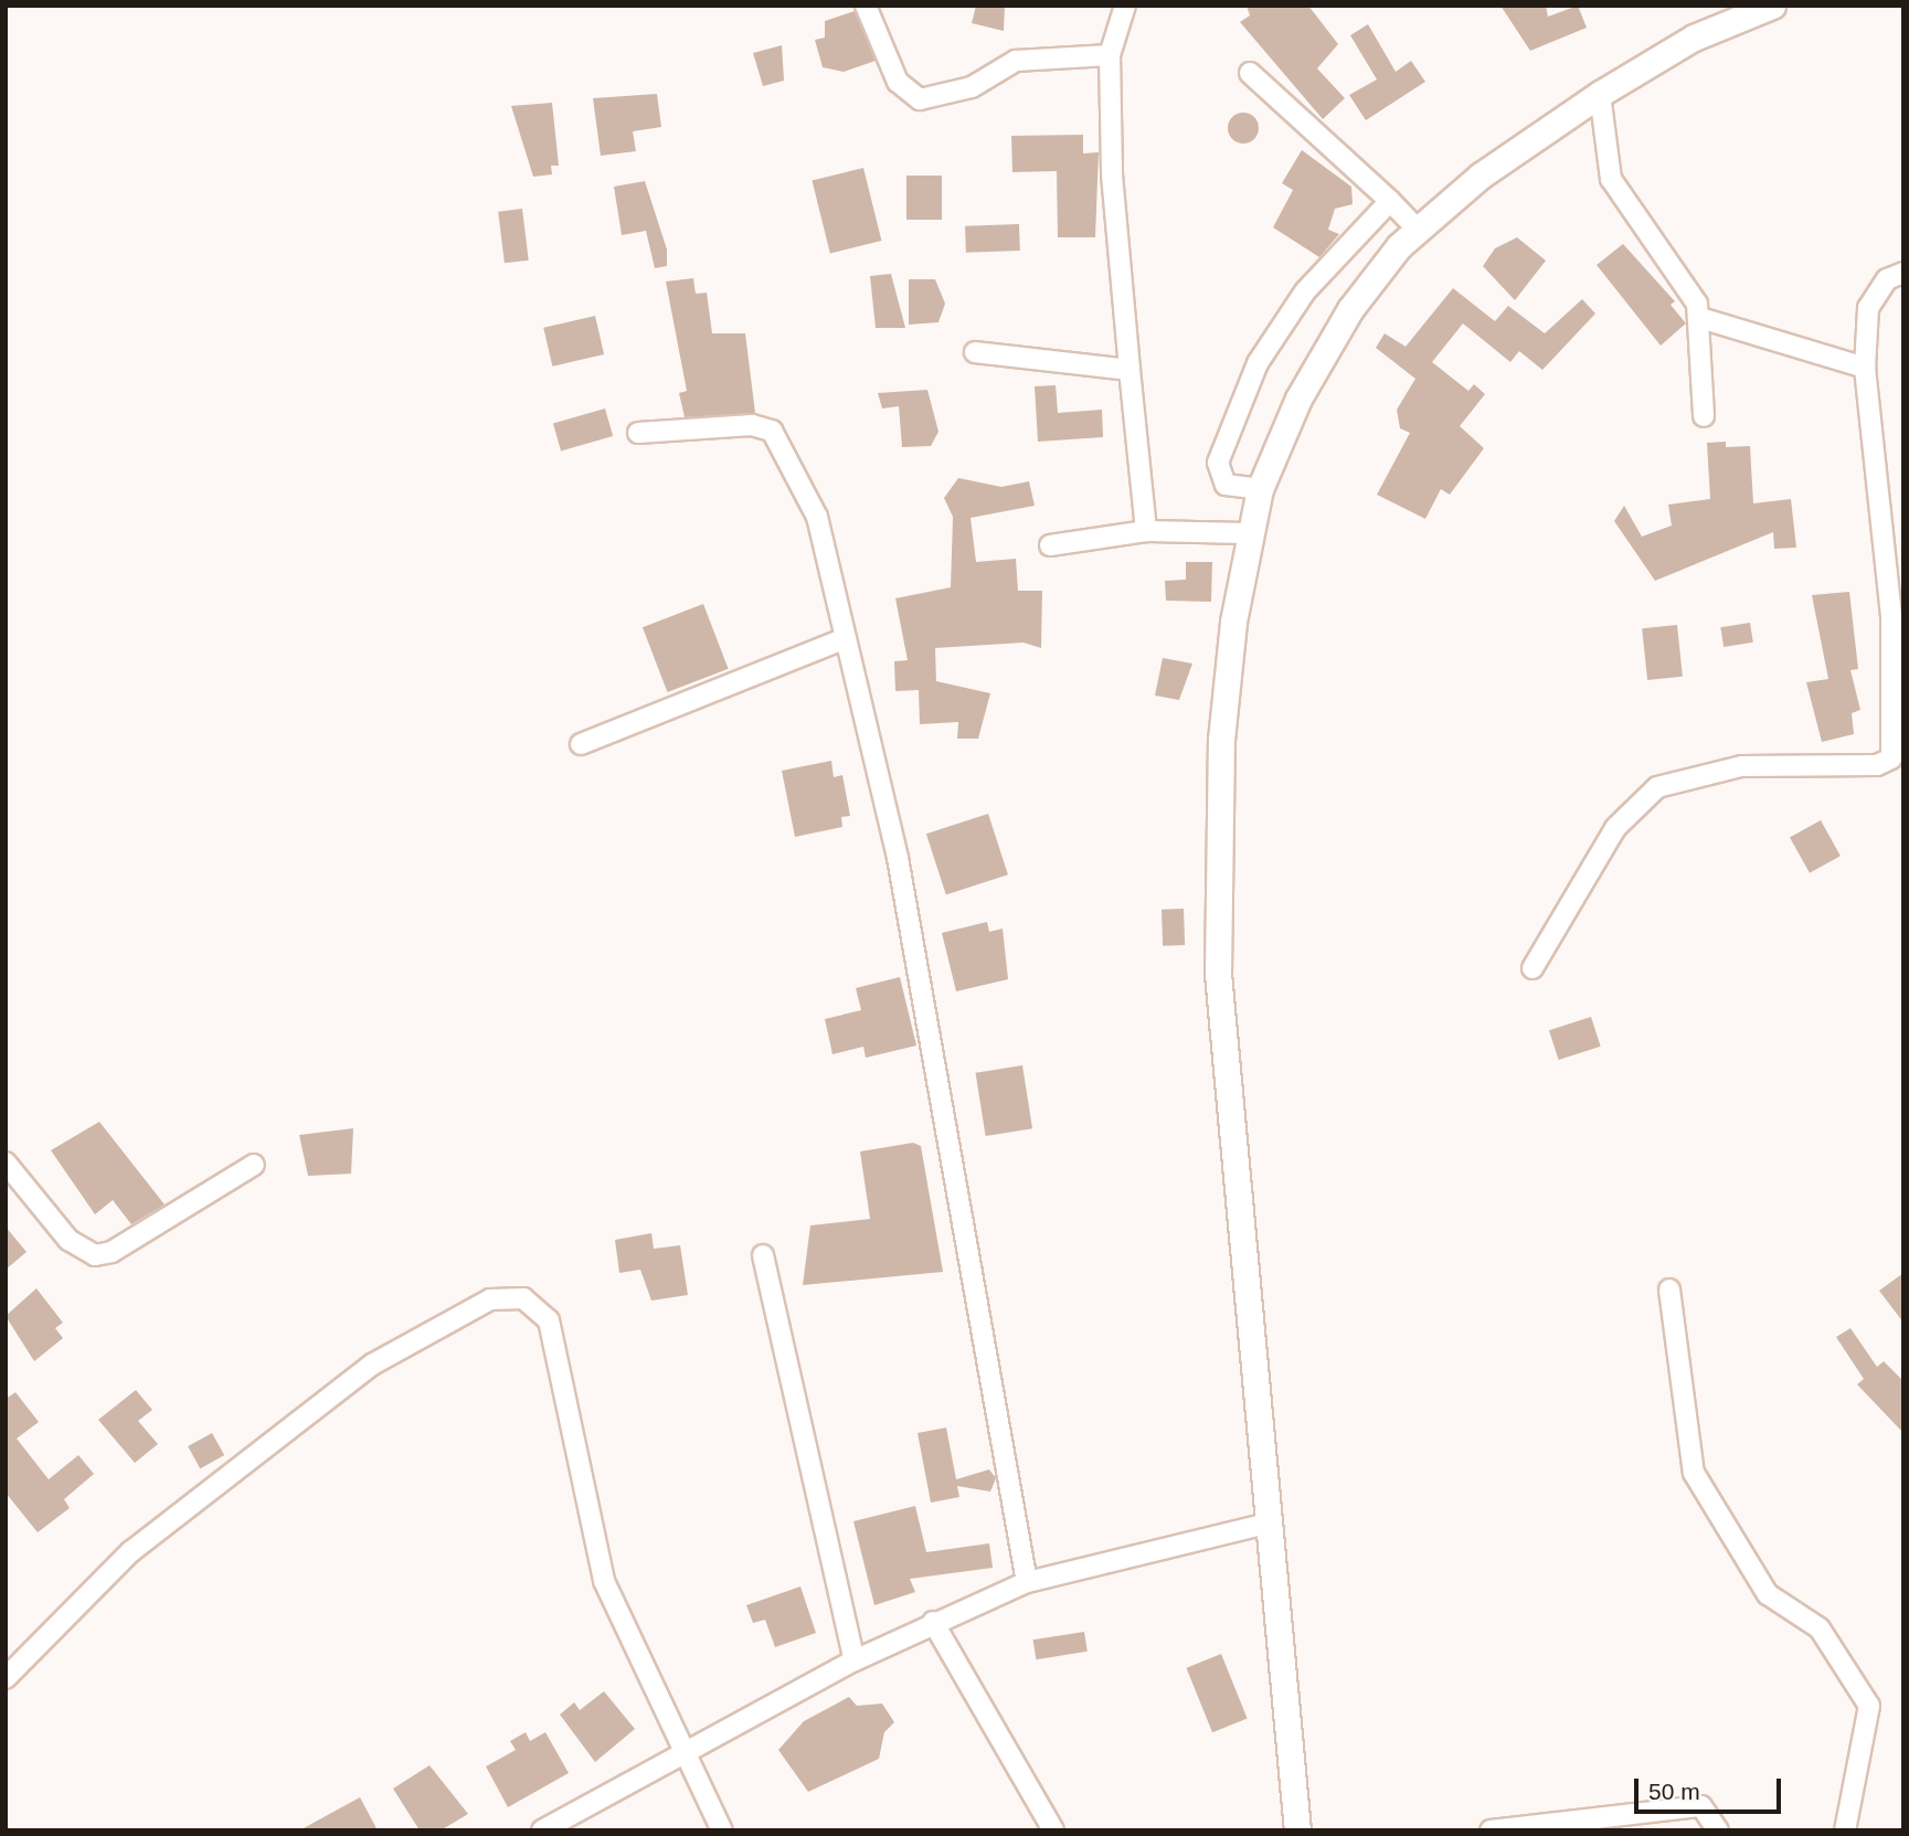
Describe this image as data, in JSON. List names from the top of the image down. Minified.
{"scale_bar":"50 m"}
